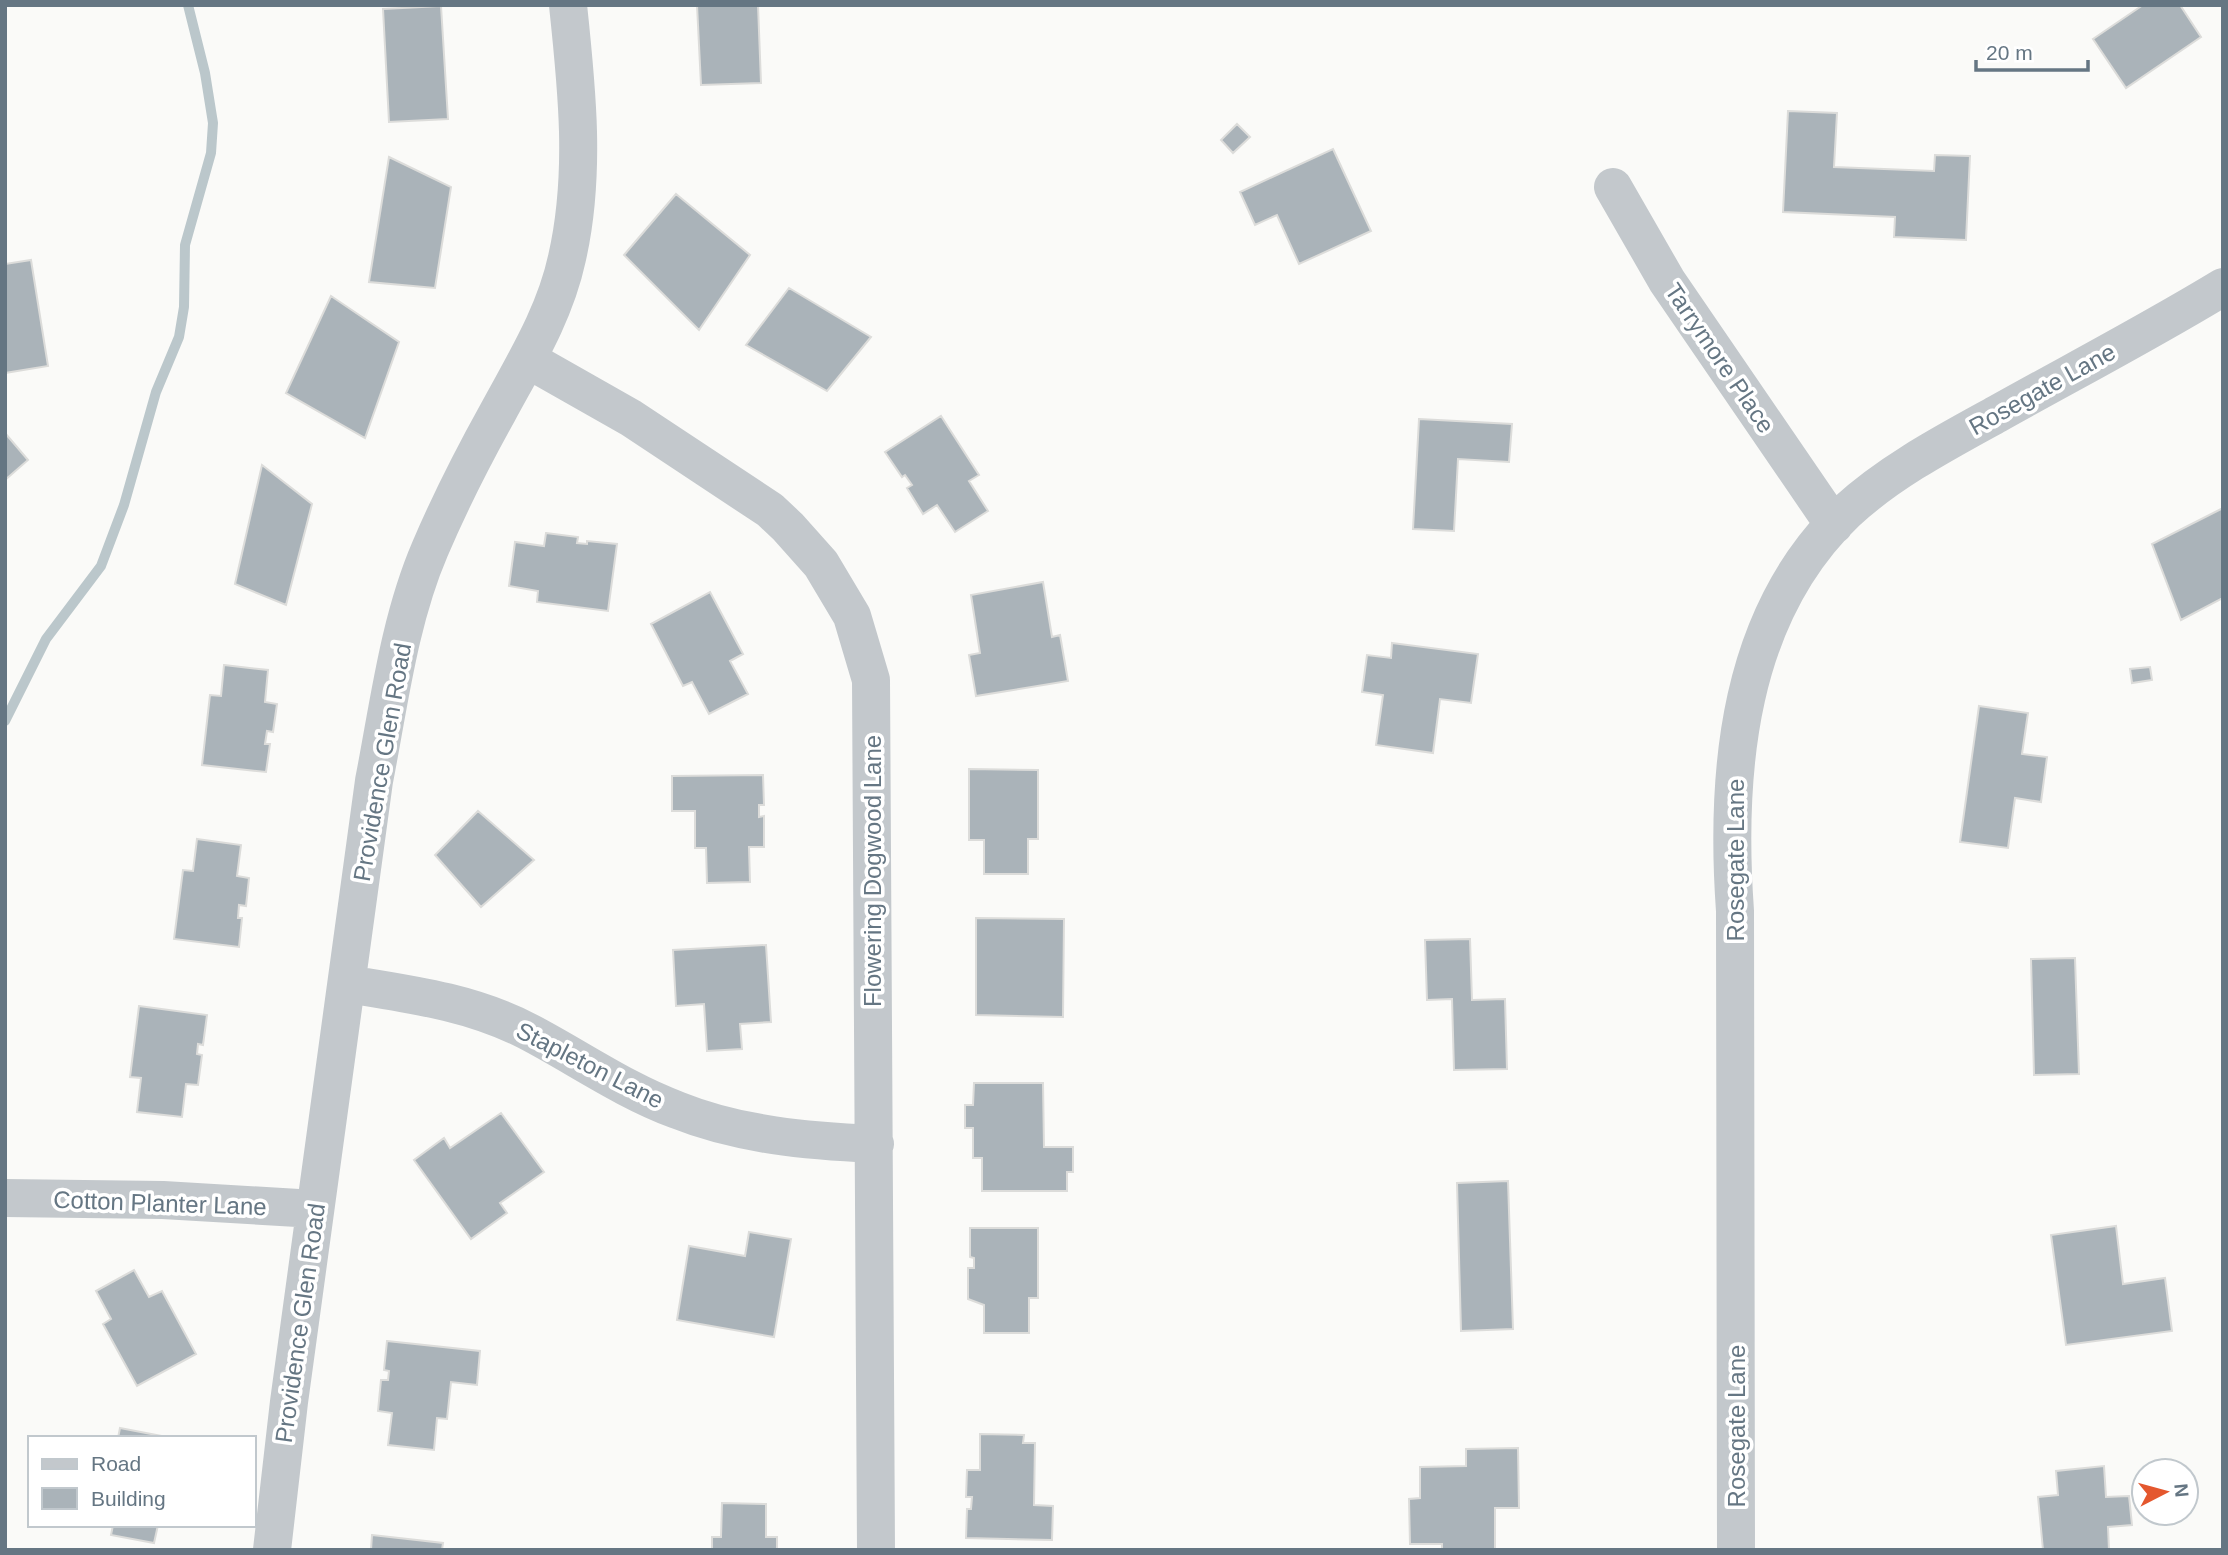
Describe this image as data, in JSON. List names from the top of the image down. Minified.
{"streets":{"street":["Tarrymore Place","Rosegate Lane","Providence Glen Road","Flowering Dogwood Lane","Stapleton Lane","Cotton Planter Lane"]},"crossings":[["Tarrymore Place","Rosegate Lane"],["Providence Glen Road","Flowering Dogwood Lane"],["Providence Glen Road","Stapleton Lane"],["Providence Glen Road","Cotton Planter Lane"],["Flowering Dogwood Lane","Stapleton Lane"]],"legend":["Road","Building"],"scale_bar":"20 m","north":"right"}
